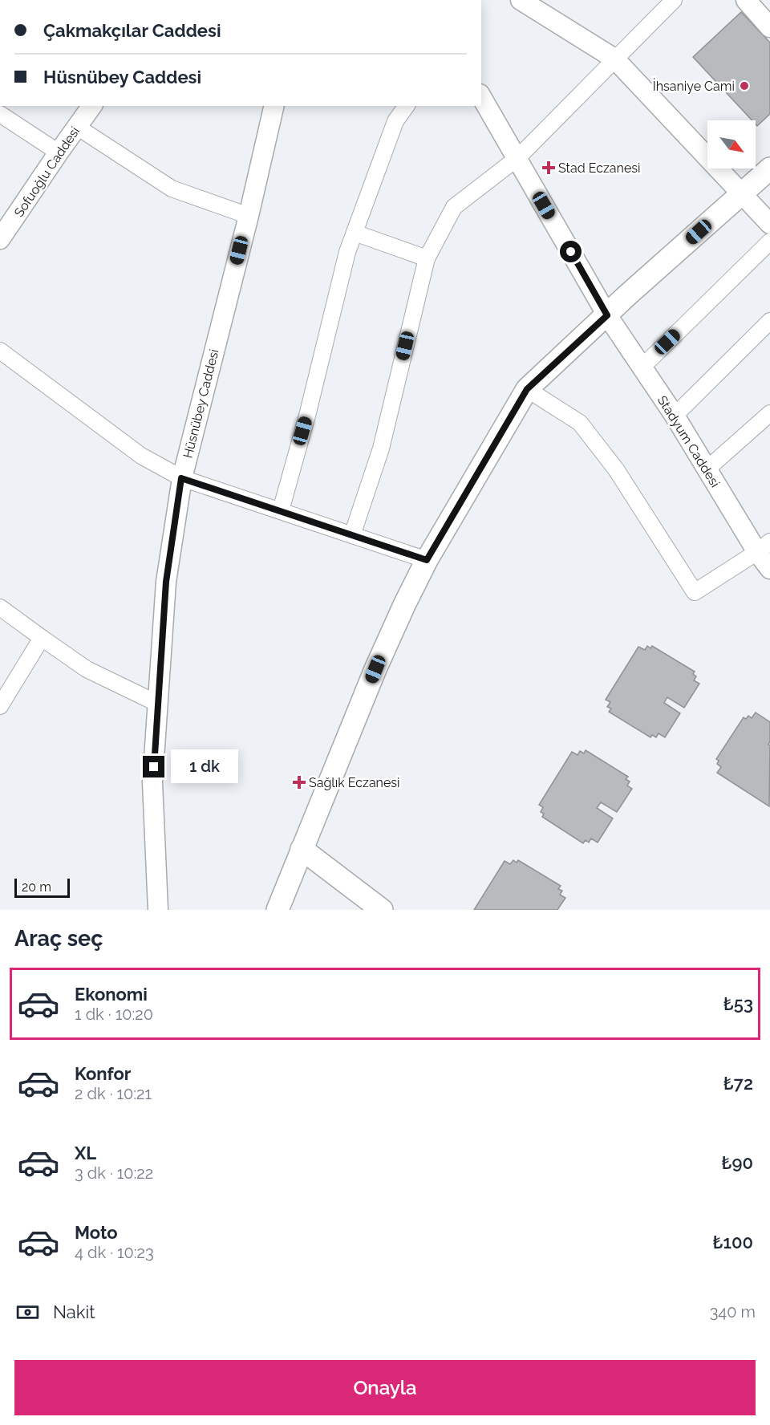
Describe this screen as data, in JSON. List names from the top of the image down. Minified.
{"streets":{"street":["Sofuoğlu Caddesi","Hüsnübey Caddesi","Stadyum Caddesi"]},"places":{"other":["İhsaniye Cami"],"health":["Stad Eczanesi","Sağlık Eczanesi"]},"scale_bar":"20 m","north":"bottom right","page":{"banner":["Çakmakçılar Caddesi","Hüsnübey Caddesi"],"bubble":"1 dk","scale":"20 m","heading":"Araç seç","list":[{"name":"Ekonomi","note":"1 dk · 10:20","value":"₺53"},{"name":"Konfor","note":"2 dk · 10:21","value":"₺72"},{"name":"XL","note":"3 dk · 10:22","value":"₺90"},{"name":"Moto","note":"4 dk · 10:23","value":"₺100"}],"pay":["Nakit","340 m"],"buttons":"Onayla"}}
